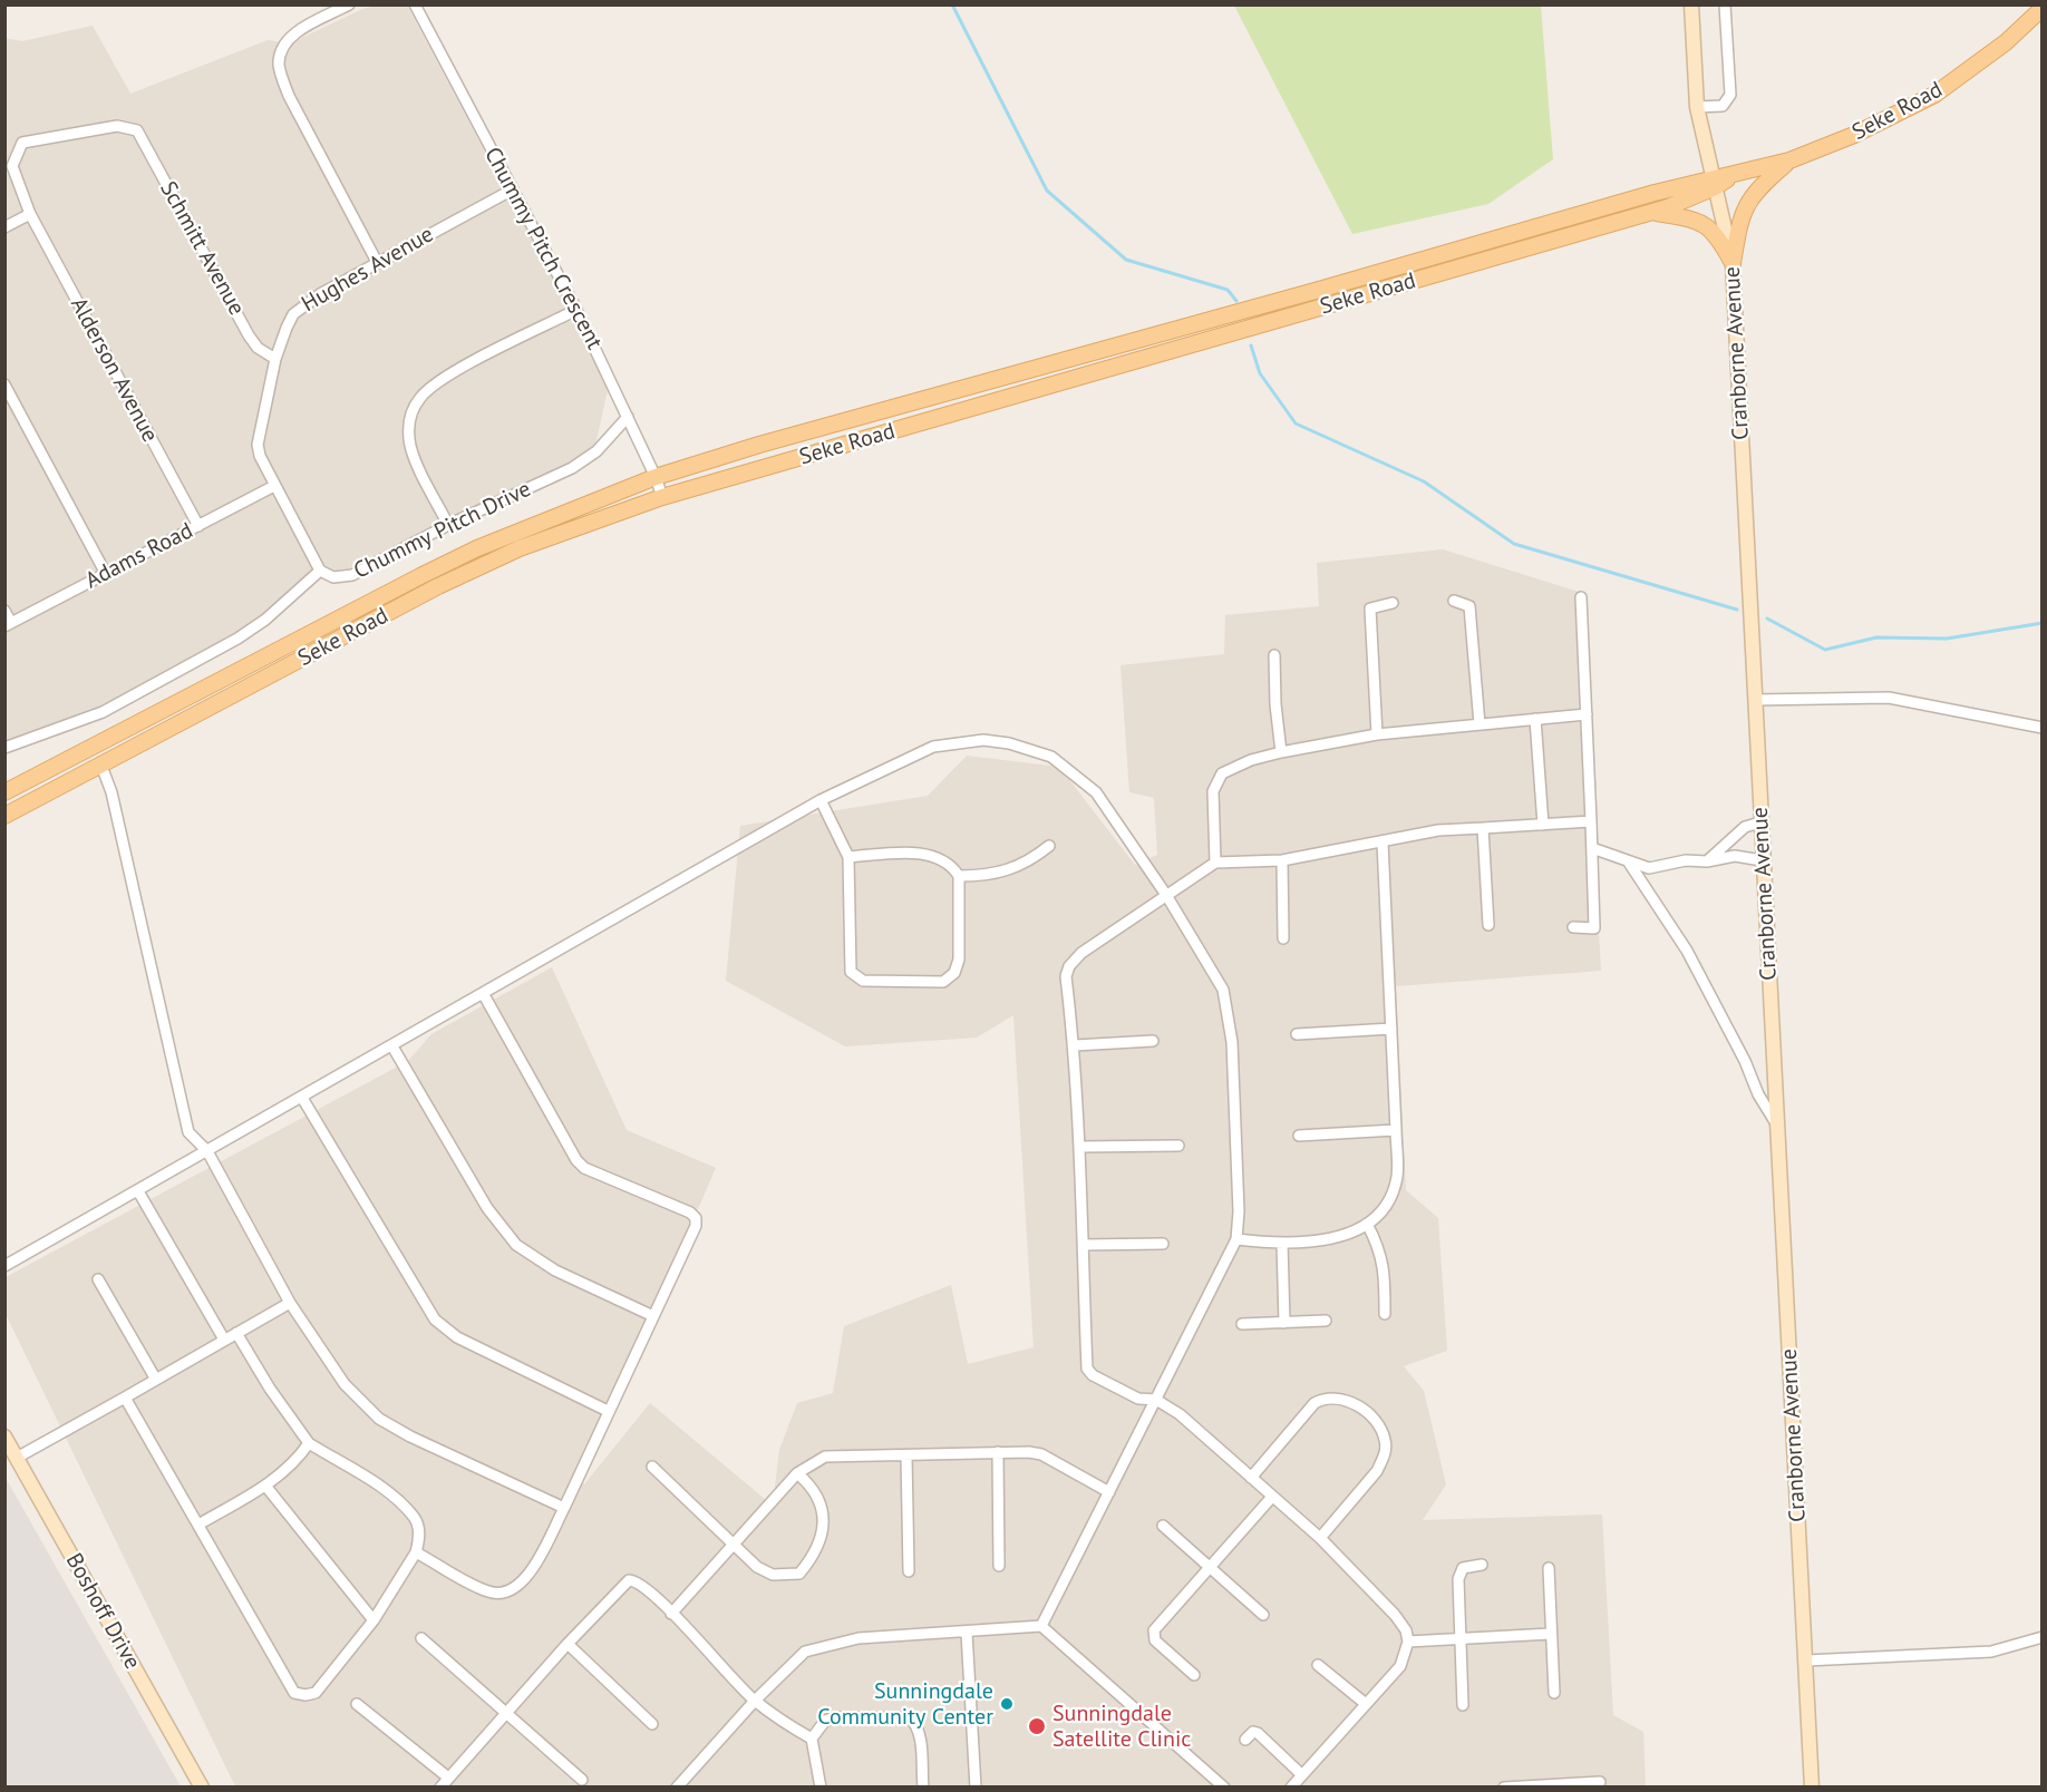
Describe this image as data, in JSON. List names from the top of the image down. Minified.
{"streets":{"main road":["Seke Road"],"street":["Schmitt Avenue","Chummy Pitch Crescent","Hughes Avenue","Cranborne Avenue","Alderson Avenue","Chummy Pitch Drive","Adams Road","Boshoff Drive"]},"crossings":[["Seke Road","Chummy Pitch Crescent"],["Seke Road","Cranborne Avenue"],["Schmitt Avenue","Hughes Avenue"],["Schmitt Avenue","Alderson Avenue"],["Chummy Pitch Crescent","Hughes Avenue"],["Chummy Pitch Crescent","Chummy Pitch Drive"],["Hughes Avenue","Chummy Pitch Drive"],["Hughes Avenue","Adams Road"],["Alderson Avenue","Adams Road"]],"places":["Sunningdale Community Center","Sunningdale Satellite Clinic"]}
